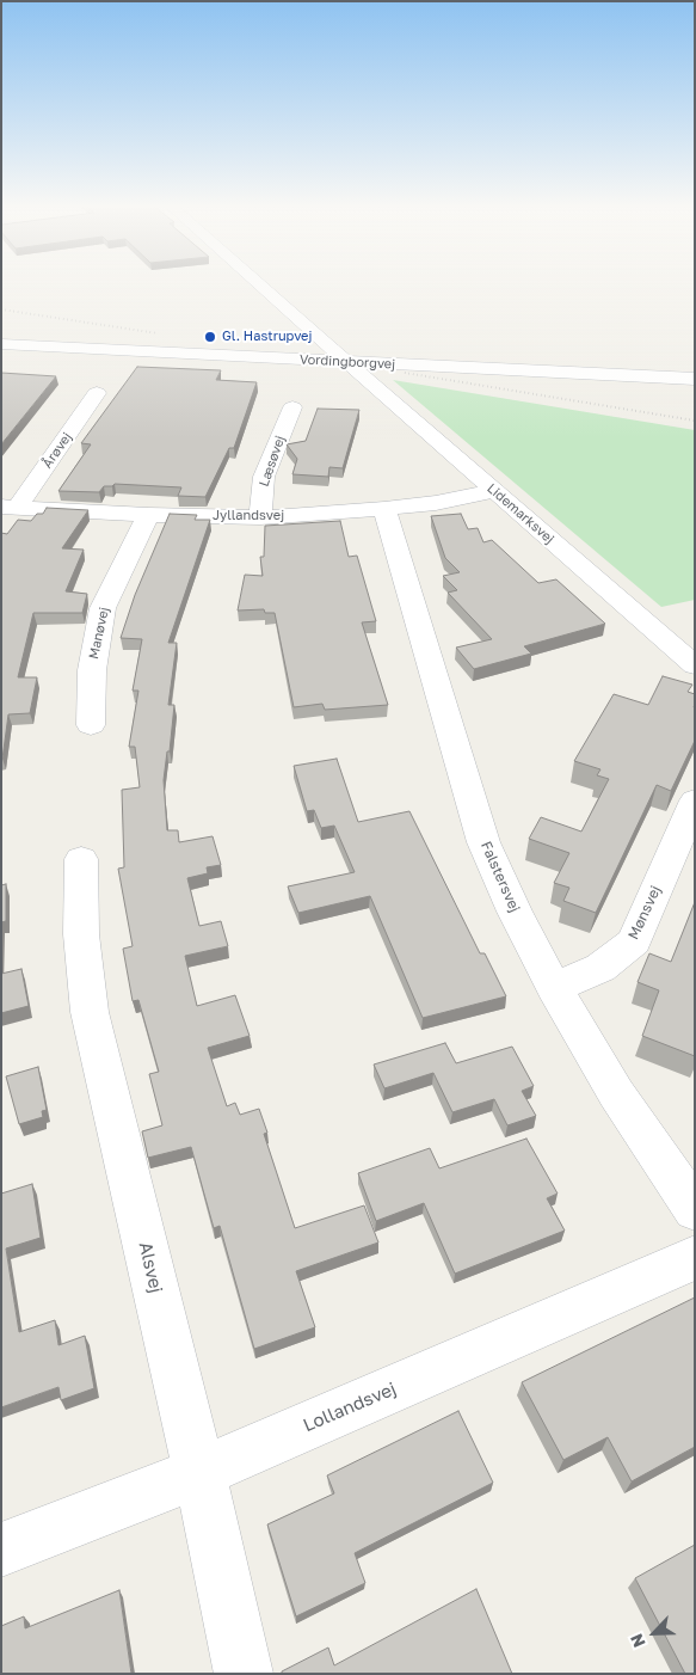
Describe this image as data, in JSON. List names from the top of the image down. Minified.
{"streets":{"street":["Vordingborgvej","Årøvej","Læsøvej","Lidemarksvej","Jyllandsvej","Manøvej","Falstersvej","Mønsvej","Alsvej","Lollandsvej"]},"crossings":[["Vordingborgvej","Lidemarksvej"],["Årøvej","Jyllandsvej"],["Læsøvej","Jyllandsvej"],["Lidemarksvej","Jyllandsvej"],["Jyllandsvej","Manøvej"],["Jyllandsvej","Falstersvej"],["Falstersvej","Mønsvej"],["Alsvej","Lollandsvej"]],"places":["Gl. Hastrupvej"],"north":"bottom left"}
